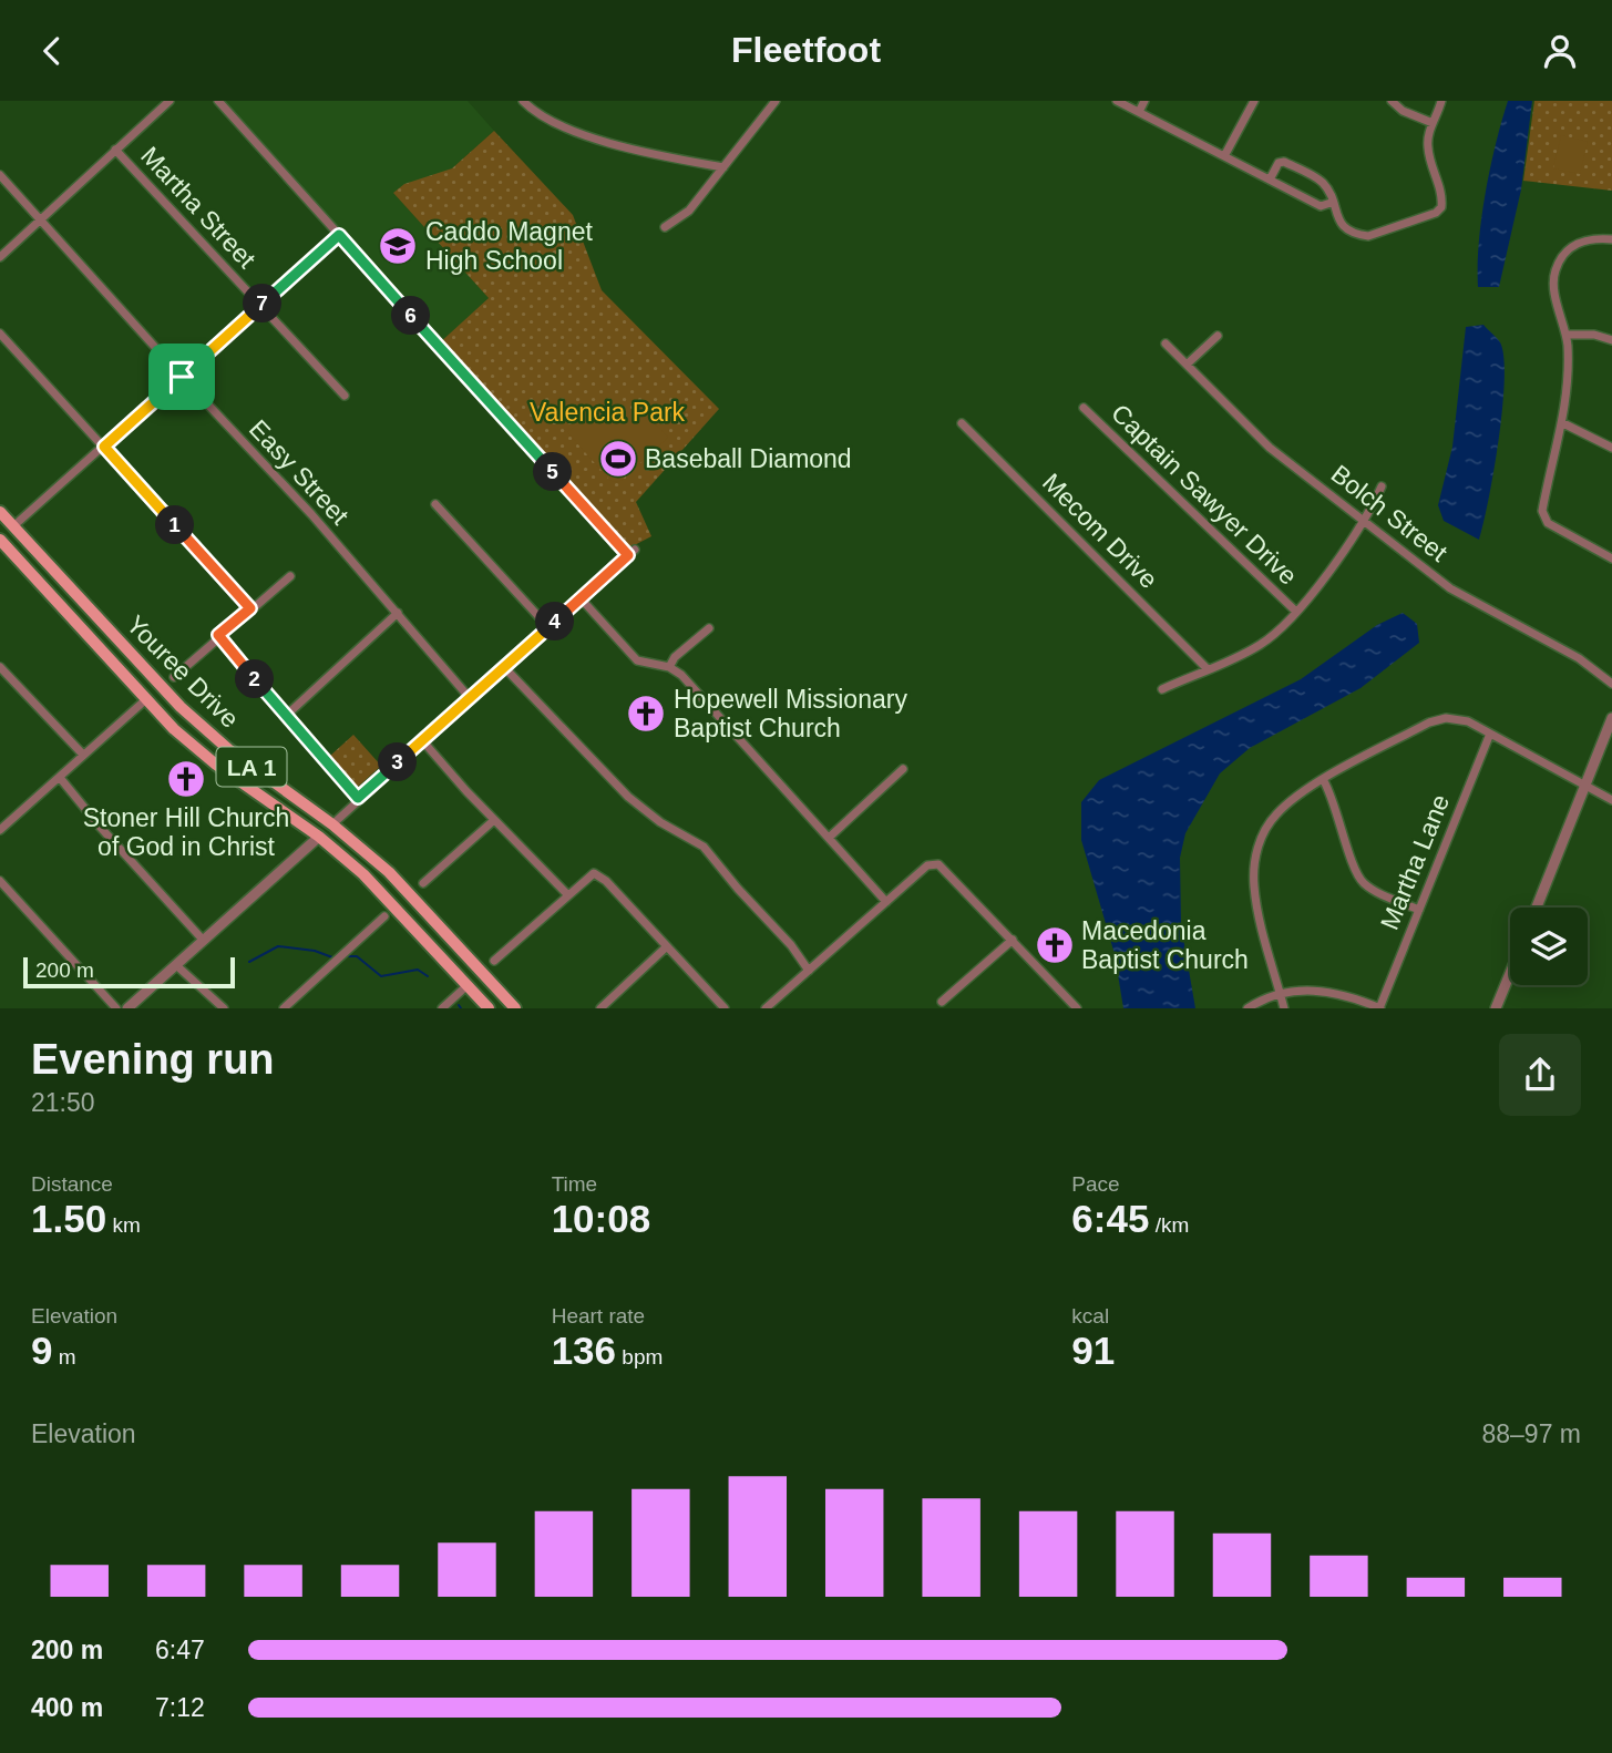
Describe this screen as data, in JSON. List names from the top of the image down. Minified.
{"streets":{"main road":["Youree Drive","LA 1"],"street":["Martha Street","Easy Street","Captain Sawyer Drive","Bolch Street","Mecom Drive","Martha Lane"]},"parks":["Valencia Park"],"places":{"school or university":["Caddo Magnet High School"],"sports":["Baseball Diamond"],"church":["Hopewell Missionary Baptist Church","Stoner Hill Church of God in Christ","Macedonia Baptist Church"]},"scale_bar":"200 m","page":{"header":"Fleetfoot","pins":["7","6","5","1","4","2","3"],"scale":"200 m","heading":["Evening run","21:50"],"stats":[["Distance","1.50 km"],["Time","10:08"],["Pace","6:45 /km"],["Elevation","9 m"],["Heart rate","136 bpm"],["kcal","91"]],"chart":["Elevation","88–97 m"],"list":[{"name":"200 m","note":"6:47"},{"name":"400 m","note":"7:12"}]}}
